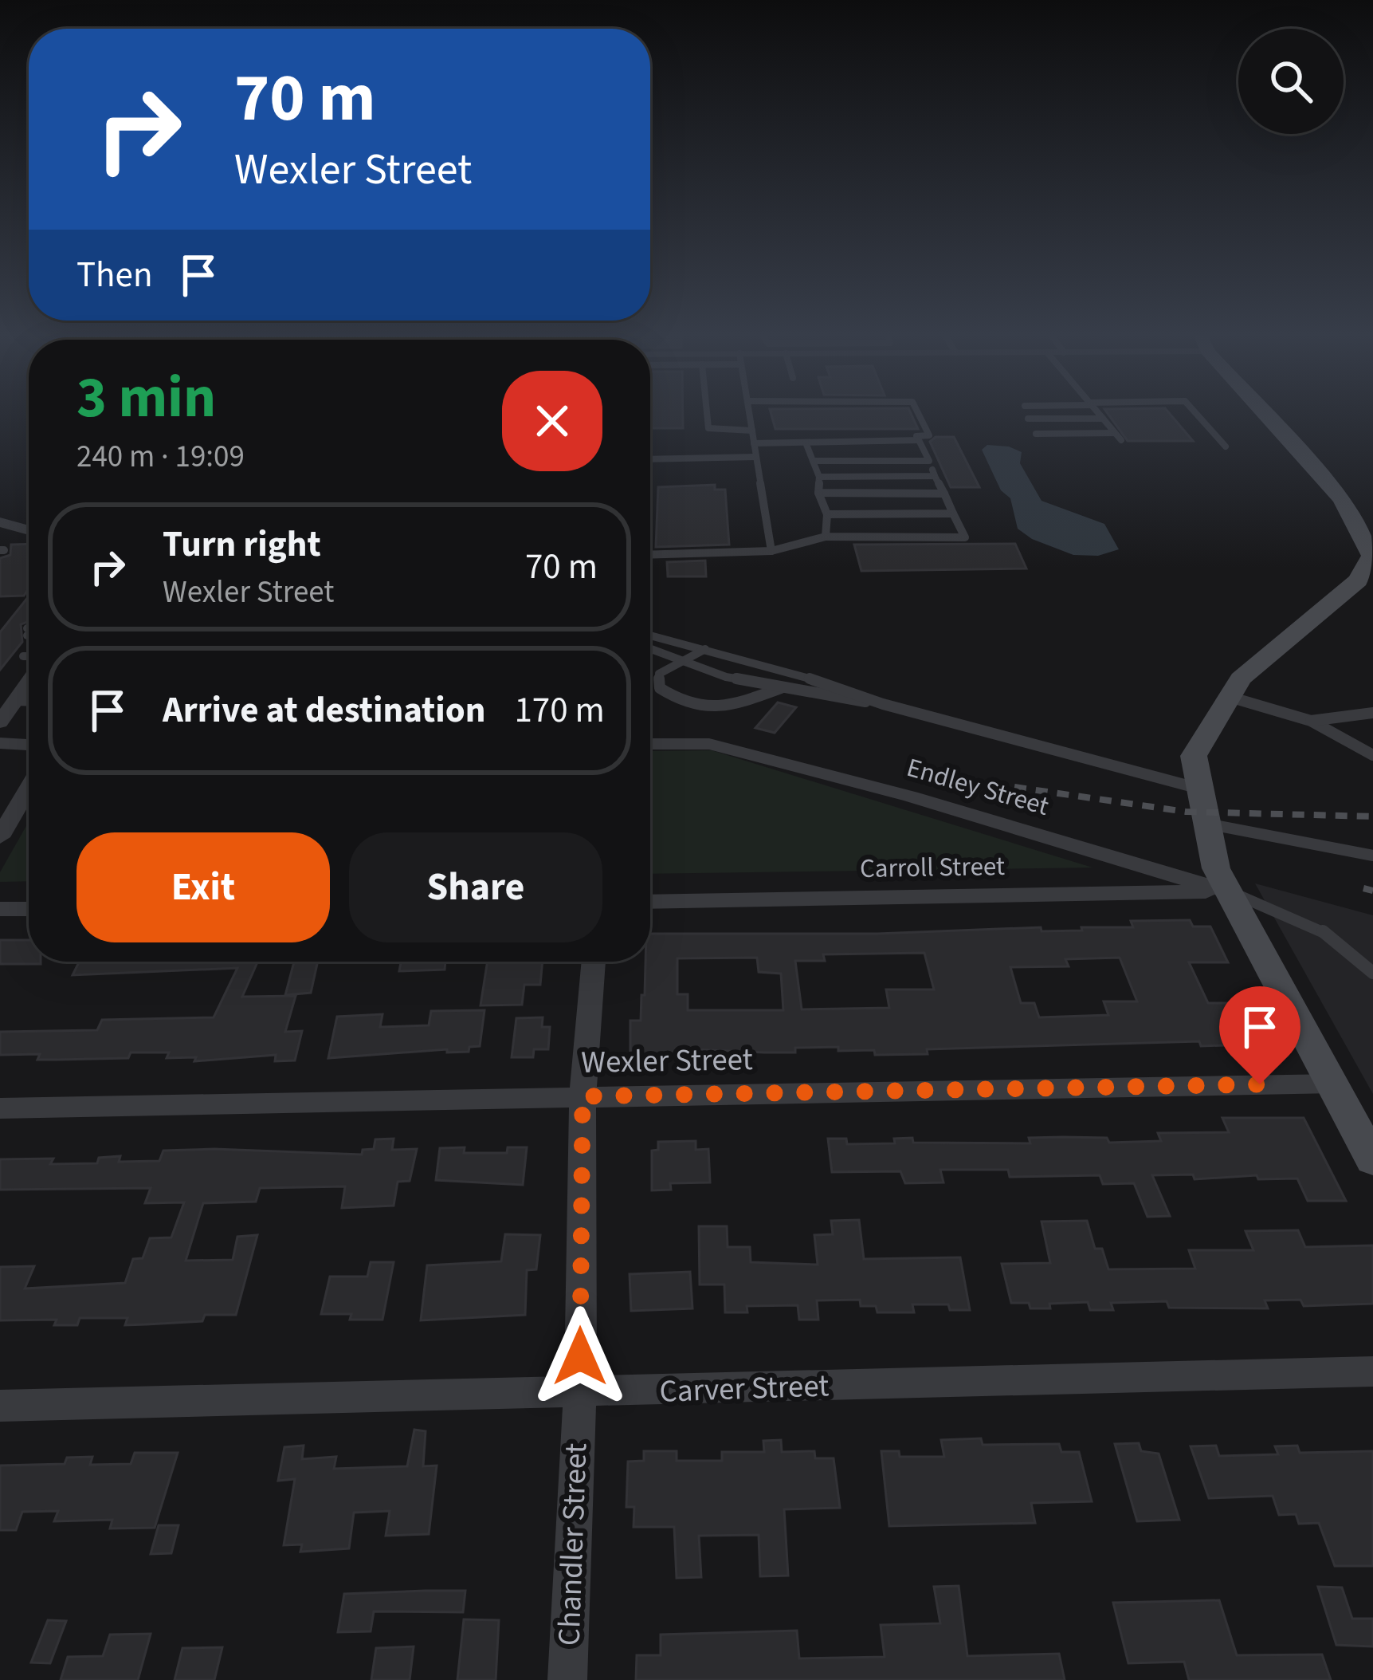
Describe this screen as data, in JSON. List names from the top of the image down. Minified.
{"streets":{"street":["Endley Street","Carroll Street","Wexler Street","Carver Street","Chandler Street"]},"crossings":[["Endley Street","Carroll Street"],["Wexler Street","Chandler Street"],["Carver Street","Chandler Street"]],"page":{"turn":["70 m","Wexler Street"],"then":"Then","heading":["3 min","240 m · 19:09"],"list":[{"name":"Turn right","note":"Wexler Street","value":"70 m"},{"name":"Arrive at destination","value":"170 m"}],"buttons":["Exit","Share"]}}
